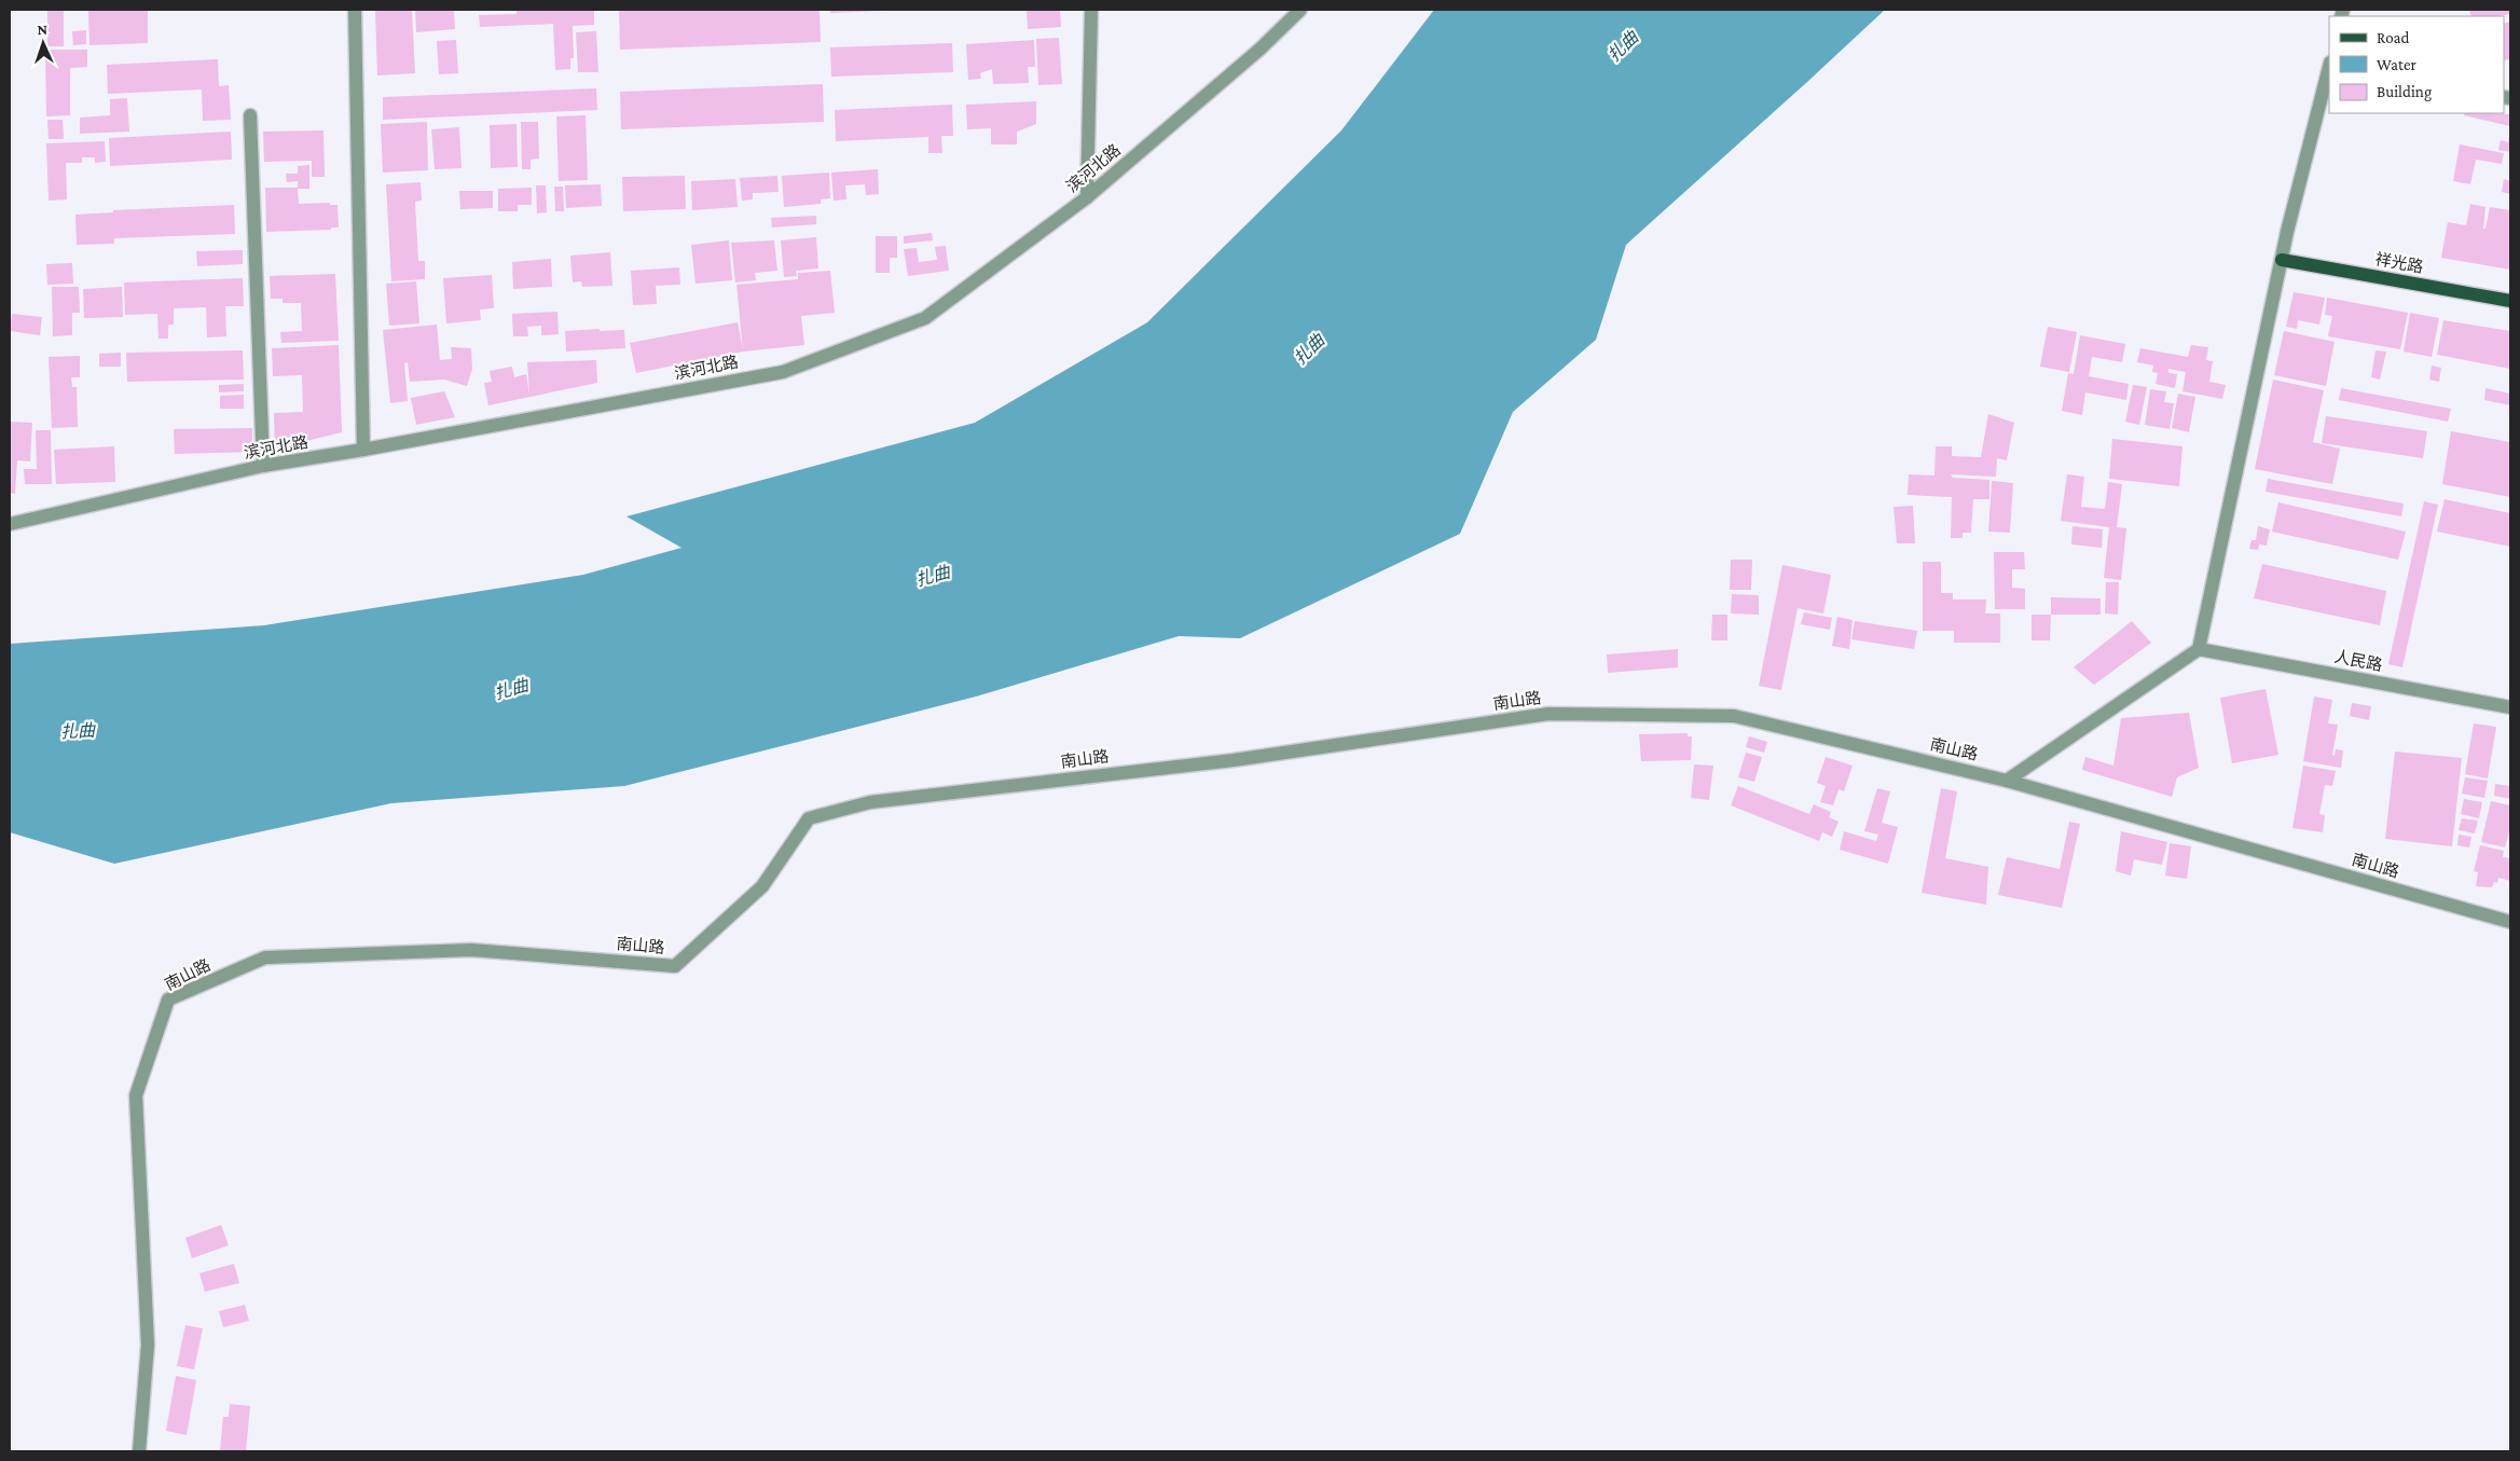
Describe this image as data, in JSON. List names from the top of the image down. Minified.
{"streets":{"main road":["祥光路"],"street":["滨河北路","人民路","南山路"]},"water":["扎曲"],"legend":["Road","Water","Building"],"north":"top"}
